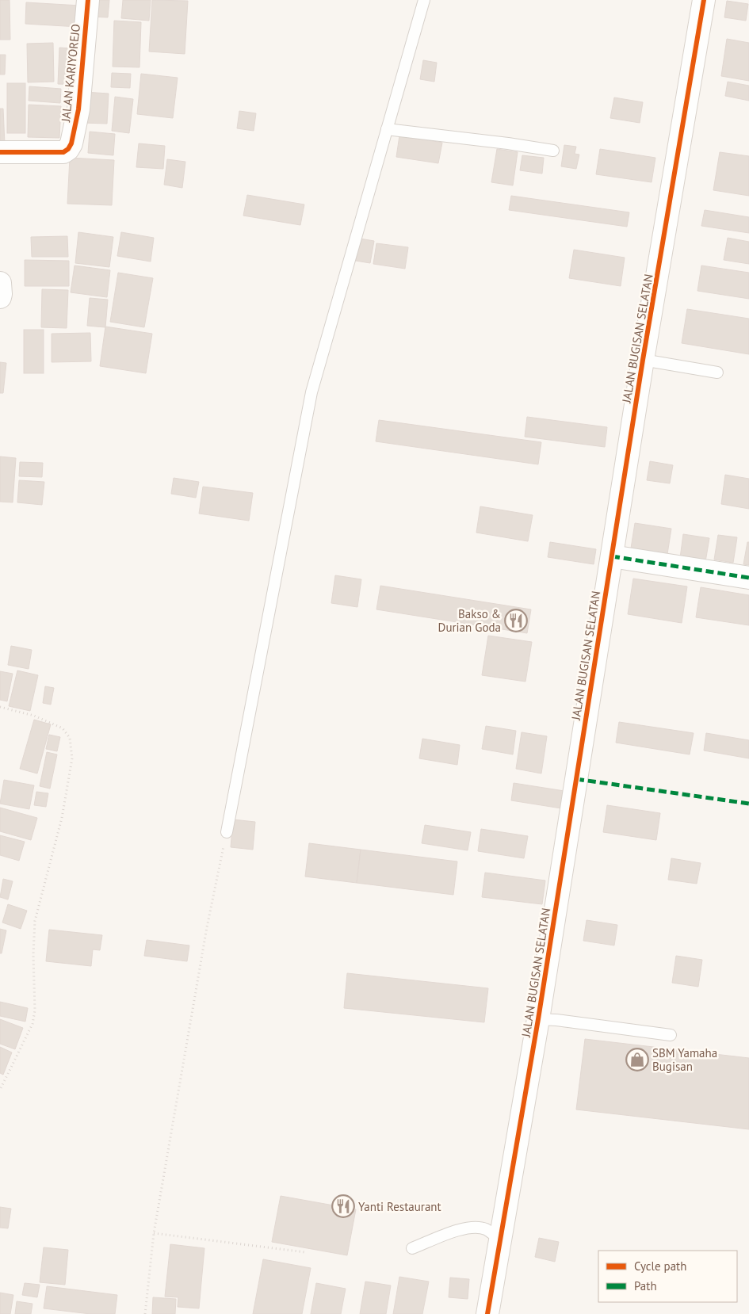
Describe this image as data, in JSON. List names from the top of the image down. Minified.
{"streets":{"street":["JALAN KARIYOREJO","JALAN BUGISAN SELATAN"]},"places":{"restaurant":["Bakso & Durian Goda","Yanti Restaurant"],"shop":["SBM Yamaha Bugisan"]},"legend":["Cycle path","Path"]}
